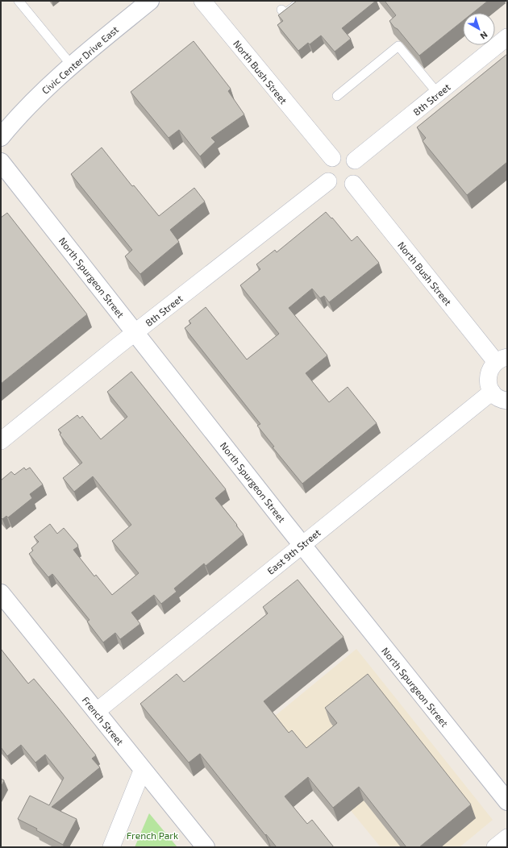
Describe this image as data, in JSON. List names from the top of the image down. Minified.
{"streets":{"street":["Civic Center Drive East","North Bush Street","8th Street","North Spurgeon Street","East 9th Street","French Street"]},"crossings":[["North Bush Street","8th Street"],["8th Street","North Spurgeon Street"],["North Spurgeon Street","East 9th Street"],["East 9th Street","French Street"]],"parks":["French Park"],"north":"bottom right"}
